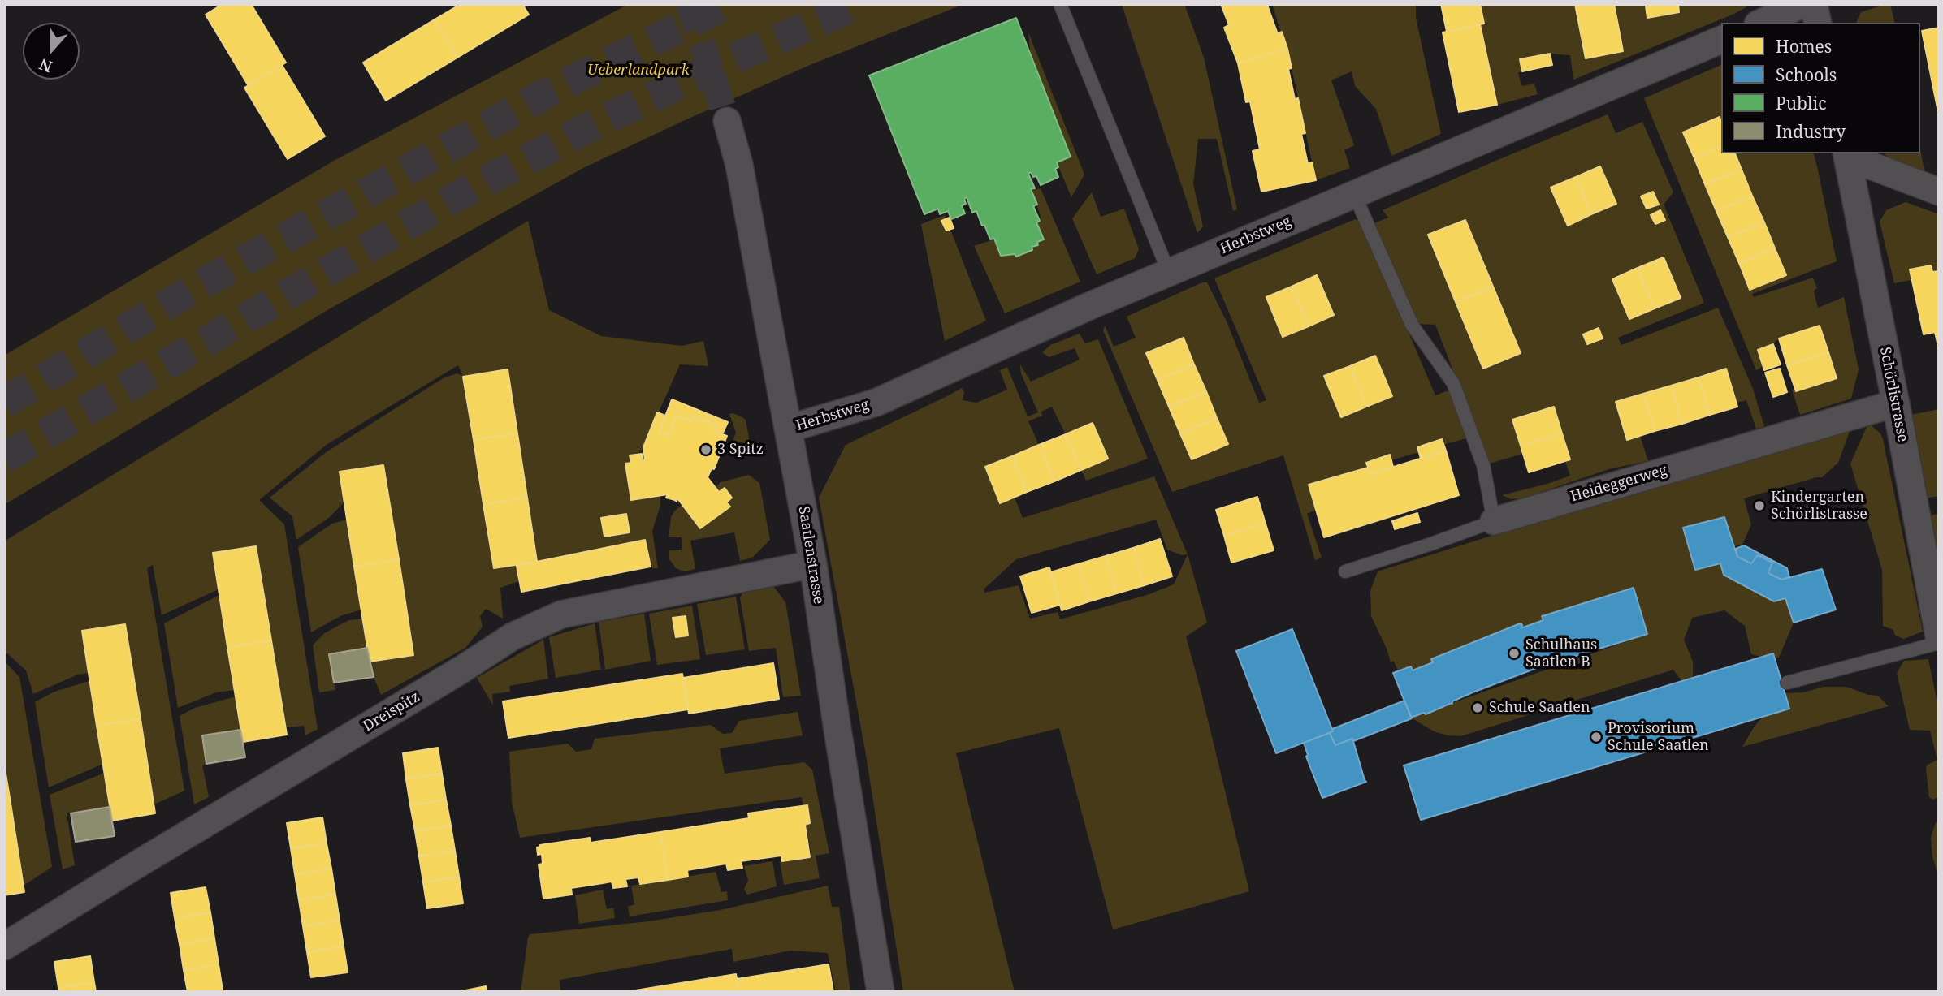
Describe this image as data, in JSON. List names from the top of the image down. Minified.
{"streets":{"street":["Herbstweg","Schörlistrasse","Heideggerweg","Saatlenstrasse","Dreispitz"]},"crossings":[["Herbstweg","Saatlenstrasse"],["Schörlistrasse","Heideggerweg"],["Saatlenstrasse","Dreispitz"]],"parks":["Ueberlandpark"],"places":["3 Spitz","Kindergarten Schörlistrasse","Schulhaus Saatlen B","Schule Saatlen","Provisorium Schule Saatlen"],"legend":["Homes","Schools","Public","Industry"],"north":"bottom"}
